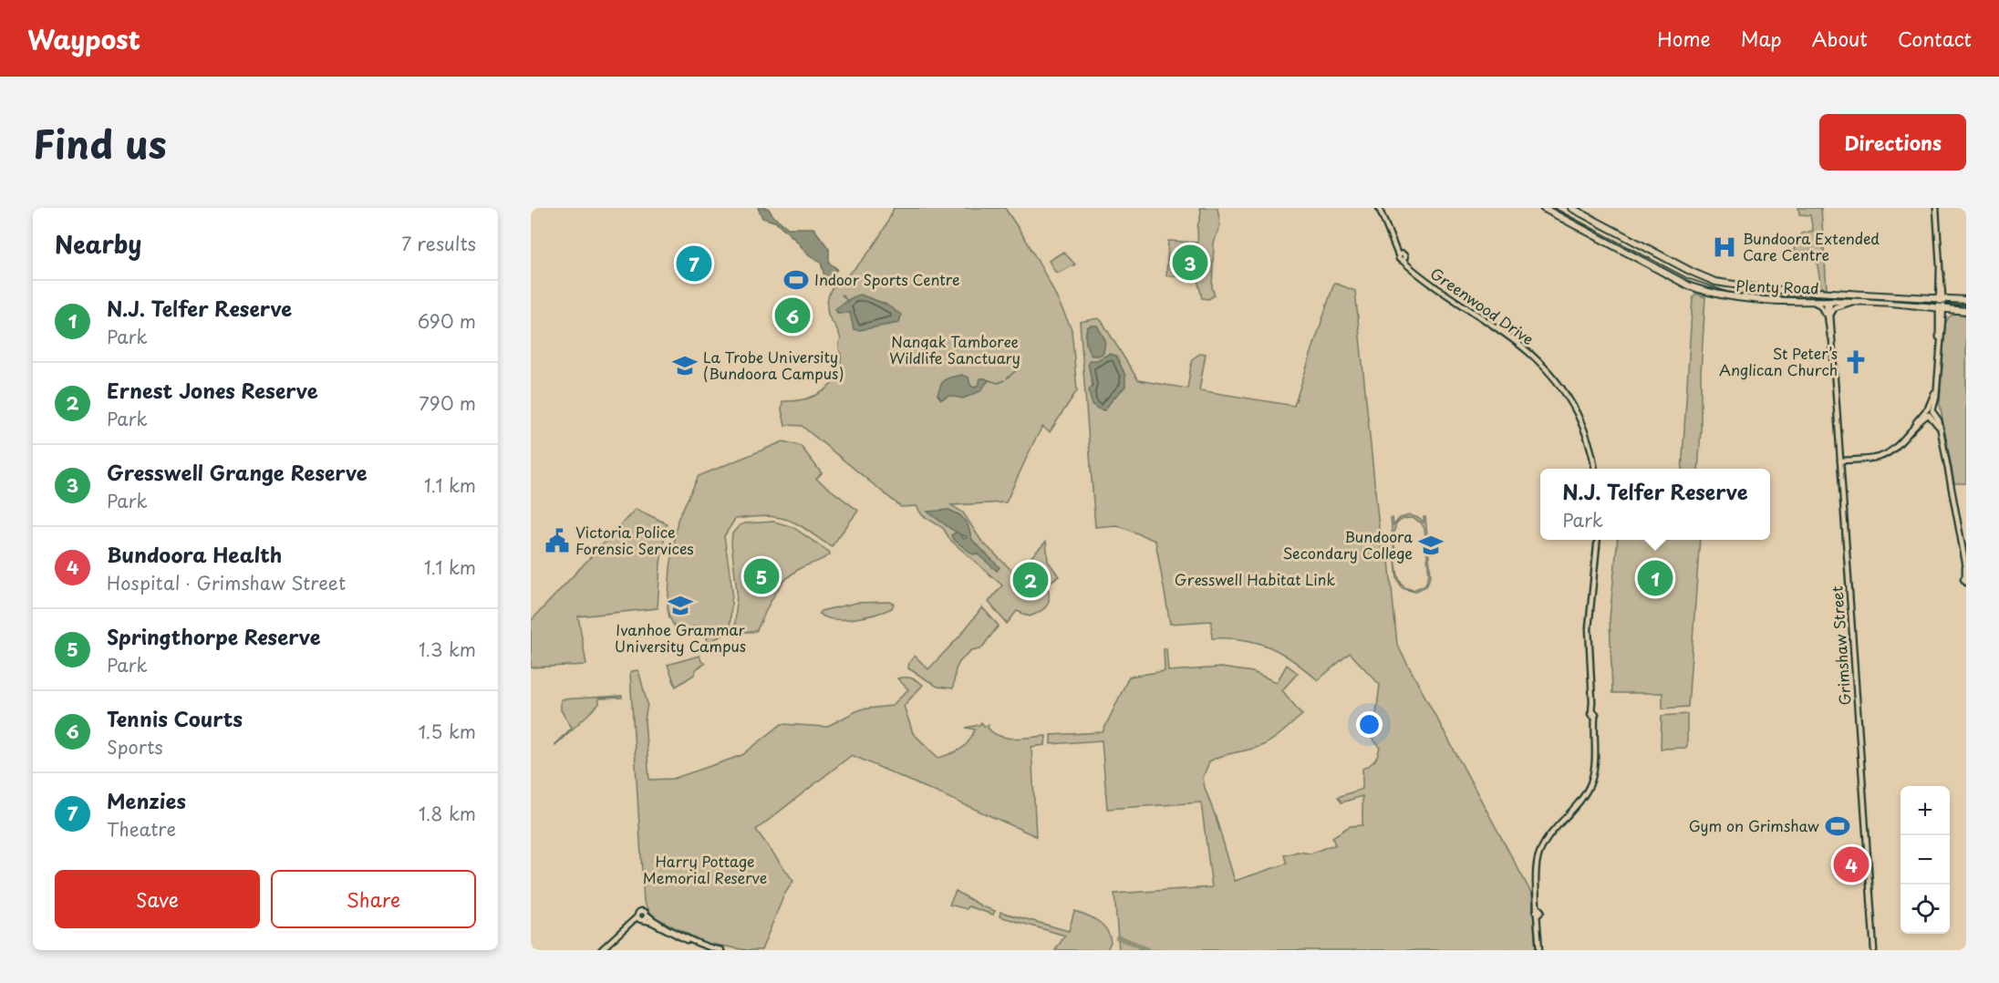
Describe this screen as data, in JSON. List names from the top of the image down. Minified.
{"streets":{"highway":["Plenty Road","Grimshaw Street"],"street":["Greenwood Drive"]},"crossings":[["Plenty Road","Grimshaw Street"]],"parks":["Nangak Tamboree Wildlife Sanctuary","Gresswell Habitat Link","Harry Pottage Memorial Reserve"],"places":{"hospital":["Bundoora Extended Care Centre"],"sports":["Indoor Sports Centre","Gym on Grimshaw"],"church":["St Peter’s Anglican Church"],"school or university":["La Trobe University (Bundoora Campus)","Bundoora Secondary College","Ivanhoe Grammar University Campus"],"public building":["Victoria Police Forensic Services"]},"page":{"header":"Waypost","nav":["Home","Map","About","Contact"],"title":"Find us","buttons":["Directions",["Save","Share"]],"heading":["Nearby","7 results"],"pins":["3","7","6","5","1","2","4"],"list":[{"mark":"1","name":"N.J. Telfer Reserve","note":"Park","value":"690 m"},{"mark":"2","name":"Ernest Jones Reserve","note":"Park","value":"790 m"},{"mark":"3","name":"Gresswell Grange Reserve","note":"Park","value":"1.1 km"},{"mark":"4","name":"Bundoora Health","note":"Hospital · Grimshaw Street","value":"1.1 km"},{"mark":"5","name":"Springthorpe Reserve","note":"Park","value":"1.3 km"},{"mark":"6","name":"Tennis Courts","note":"Sports","value":"1.5 km"},{"mark":"7","name":"Menzies","note":"Theatre","value":"1.8 km"}],"popup":["N.J. Telfer Reserve","Park"],"map_buttons":["+","−"]}}
